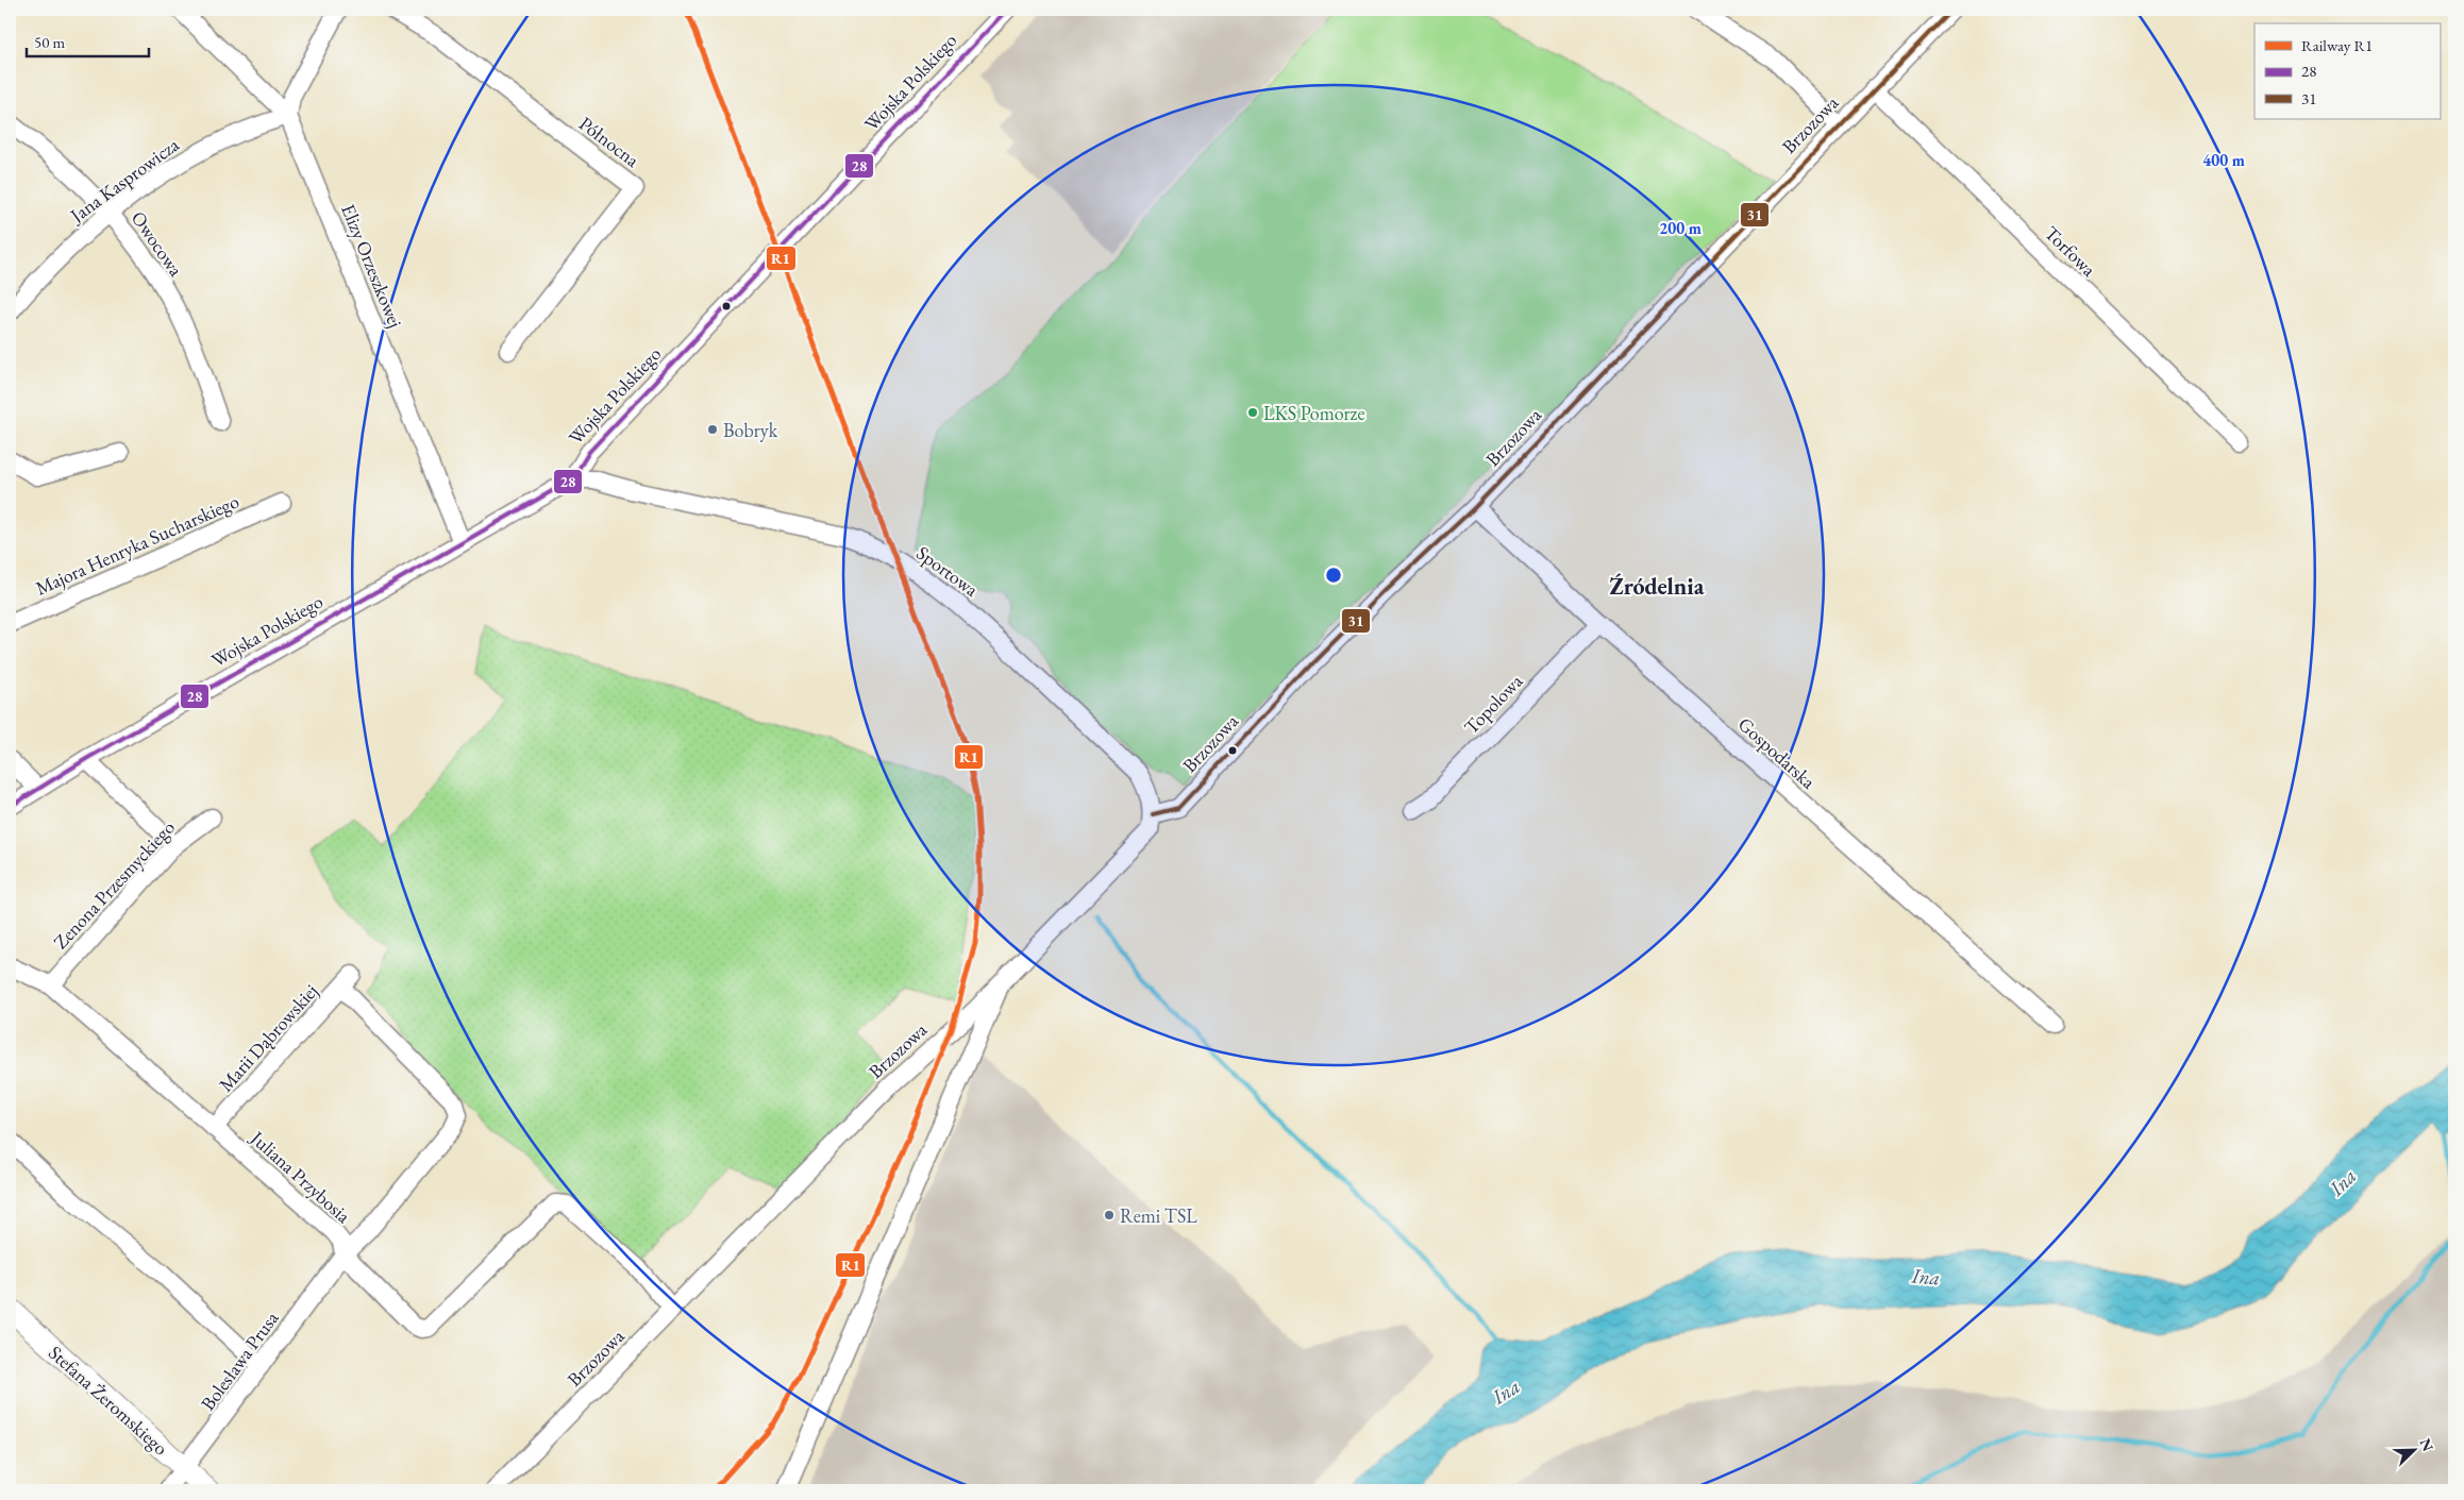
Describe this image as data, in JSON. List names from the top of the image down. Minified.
{"streets":{"street":["Wojska Polskiego","Brzozowa","Północna","Jana Kasprowicza","Owocowa","Torfowa","Elizy Orzeszkowej","Majora Henryka Sucharskiego","Sportowa","Topolowa","Gospodarska","Zenona Przesmyckiego","Marii Dąbrowskiej","Juliana Przybosia","Bolesława Prusa","Stefana Żeromskiego"]},"crossings":[["Wojska Polskiego","Elizy Orzeszkowej"],["Wojska Polskiego","Sportowa"],["Brzozowa","Torfowa"],["Brzozowa","Sportowa"],["Brzozowa","Gospodarska"],["Brzozowa","Juliana Przybosia"],["Jana Kasprowicza","Owocowa"],["Jana Kasprowicza","Elizy Orzeszkowej"],["Topolowa","Gospodarska"],["Zenona Przesmyckiego","Juliana Przybosia"],["Marii Dąbrowskiej","Juliana Przybosia"],["Marii Dąbrowskiej","Bolesława Prusa"],["Juliana Przybosia","Bolesława Prusa"],["Bolesława Prusa","Stefana Żeromskiego"]],"districts":["Źródelnia"],"water":["Ina"],"places":["LKS Pomorze","Bobryk","Remi TSL"],"lines":["rail line R1","transit line 28","transit line 31"],"legend":["Railway R1","28","31"],"scale_bar":"50 m","north":"top right","rings":["400 m","200 m"]}
